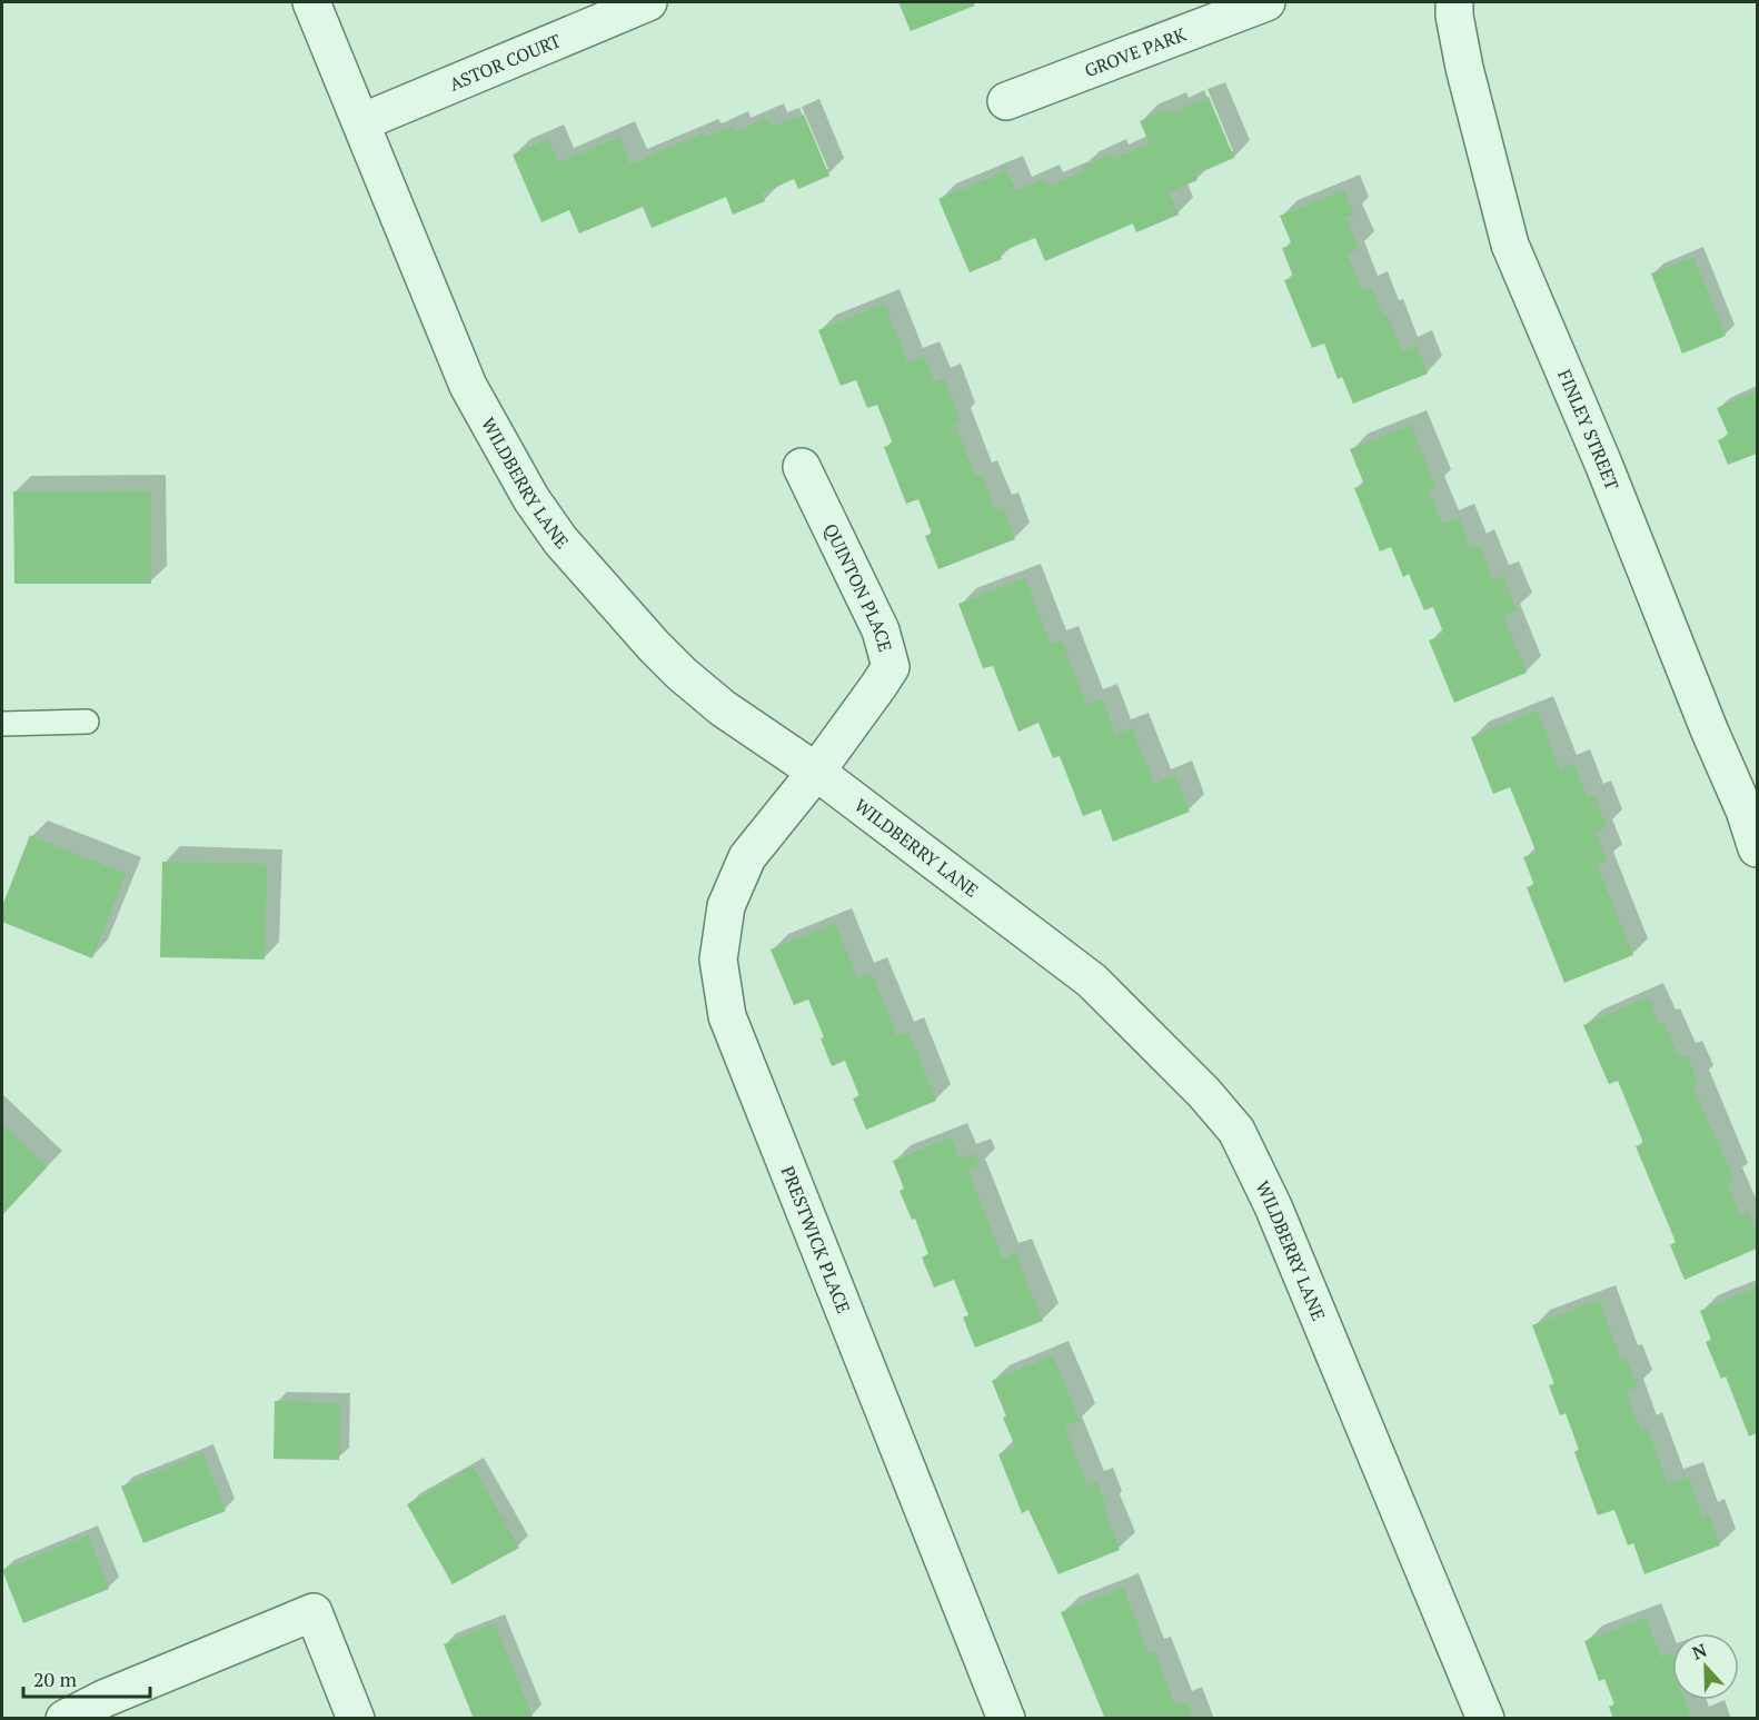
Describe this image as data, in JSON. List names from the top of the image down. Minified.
{"streets":{"street":["GROVE PARK","ASTOR COURT","FINLEY STREET","WILDBERRY LANE","QUINTON PLACE","PRESTWICK PLACE"]},"crossings":[["ASTOR COURT","WILDBERRY LANE"],["WILDBERRY LANE","QUINTON PLACE"],["WILDBERRY LANE","PRESTWICK PLACE"],["QUINTON PLACE","PRESTWICK PLACE"]],"scale_bar":"20 m","north":"top"}
